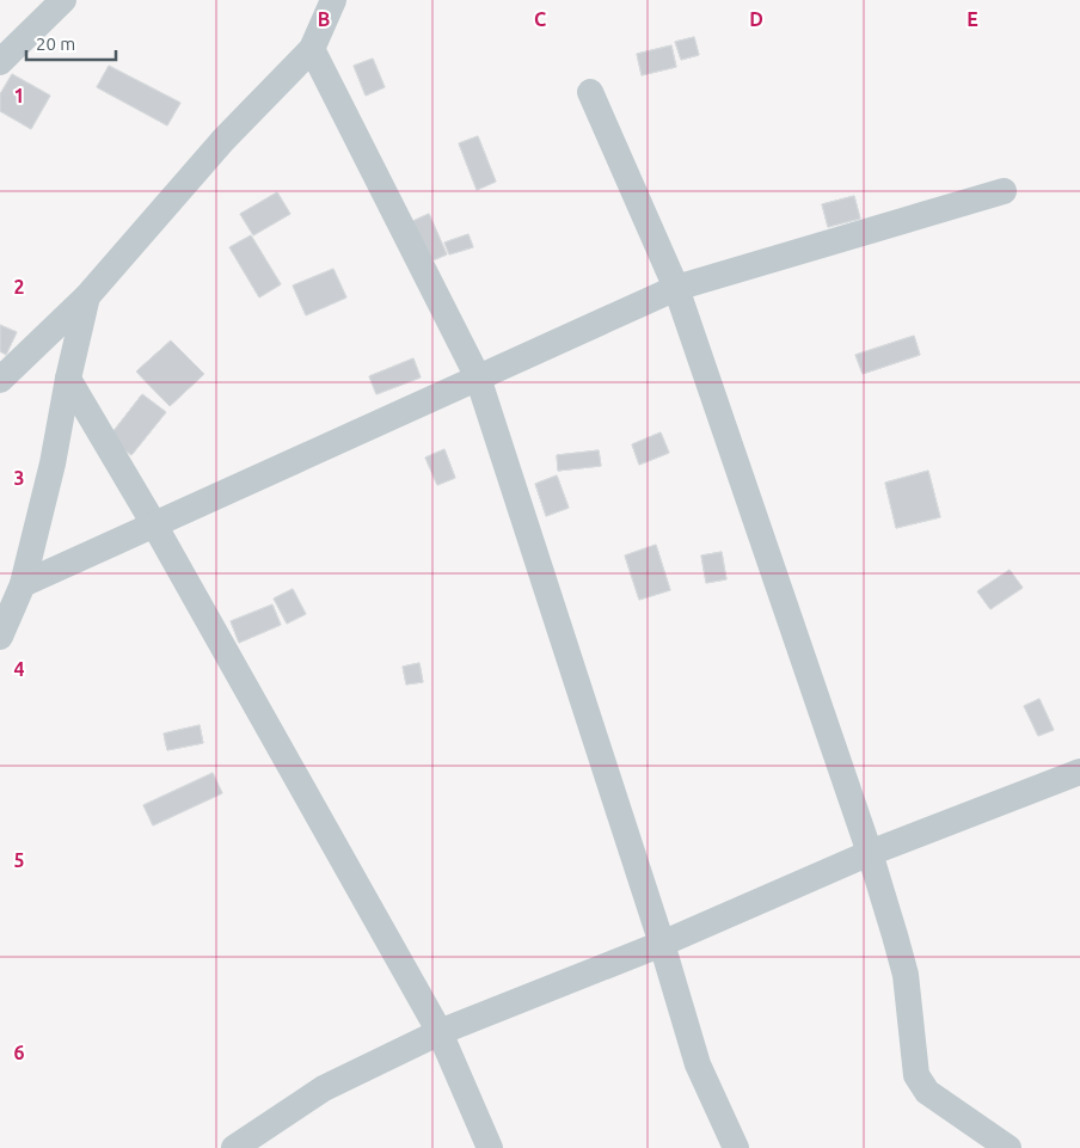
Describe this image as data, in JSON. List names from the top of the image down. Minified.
{"scale_bar":"20 m","grid":{"columns":["B","C","D","E"],"rows":["1","2","3","4","5","6"]}}
